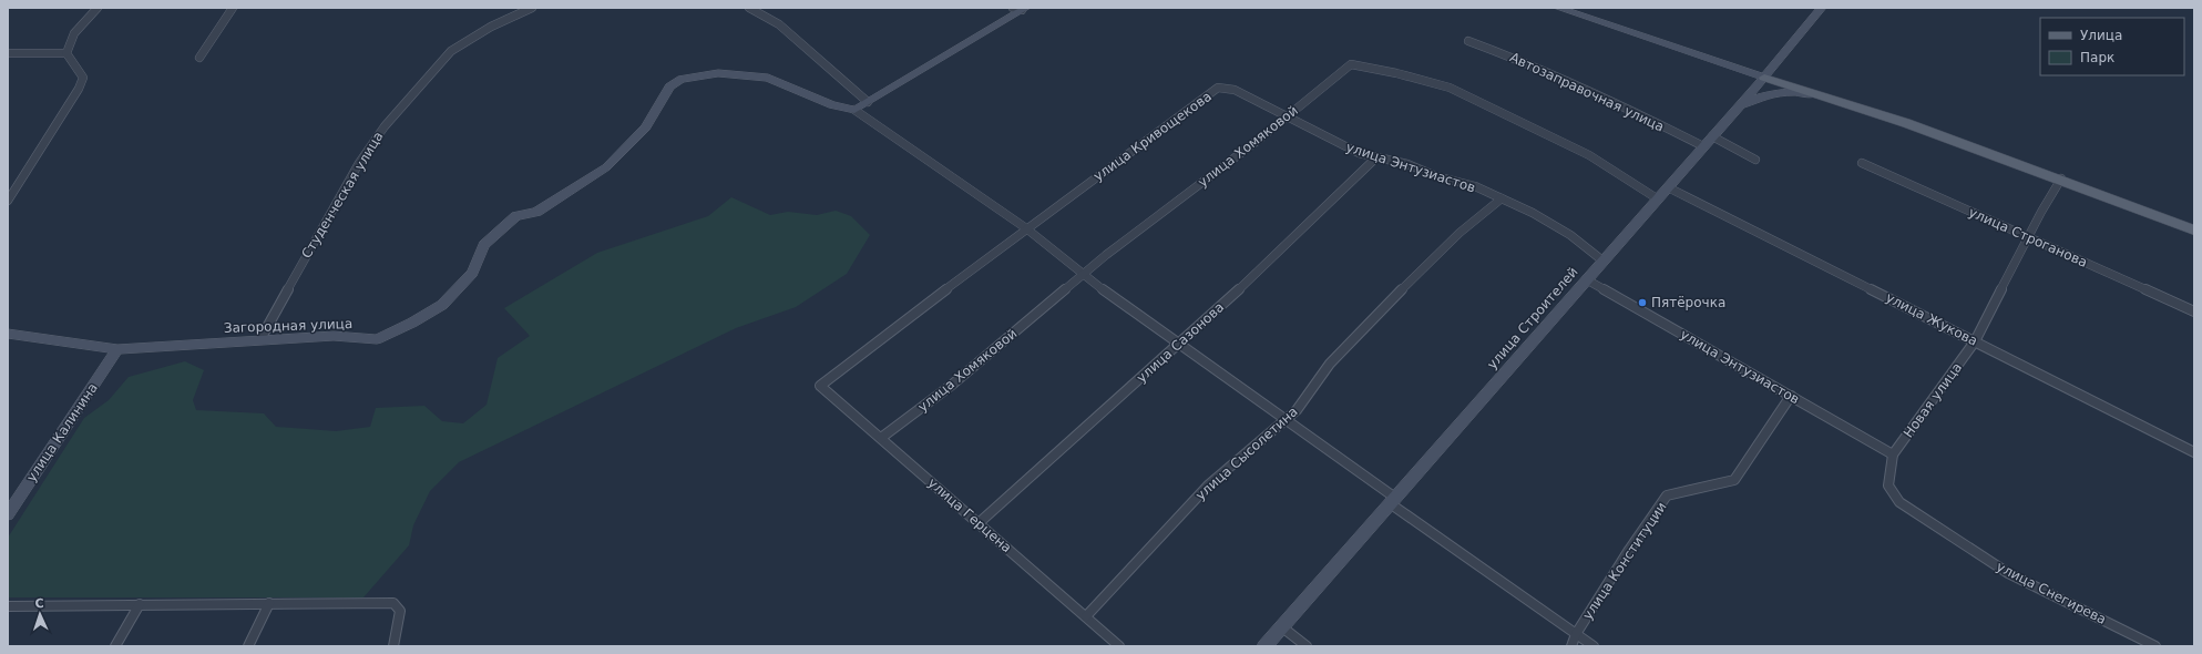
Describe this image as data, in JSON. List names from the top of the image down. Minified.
{"streets":{"street":["Автозаправочная улица","улица Кривощекова","улица Хомяковой","улица Энтузиастов","Студенческая улица","улица Строганова","улица Строителей","улица Жукова","Загородная улица","улица Сазонова","Новая улица","улица Калинина","улица Сысолетина","улица Герцена","улица Конституции","улица Снегирева"]},"crossings":[["Автозаправочная улица","улица Строителей"],["улица Кривощекова","улица Хомяковой"],["улица Кривощекова","улица Энтузиастов"],["улица Кривощекова","улица Герцена"],["улица Кривощекова","улица Конституции"],["улица Хомяковой","улица Энтузиастов"],["улица Хомяковой","улица Строителей"],["улица Хомяковой","улица Герцена"],["улица Хомяковой","улица Конституции"],["улица Энтузиастов","улица Строителей"],["улица Энтузиастов","улица Сазонова"],["улица Энтузиастов","Новая улица"],["улица Энтузиастов","улица Сысолетина"],["улица Энтузиастов","улица Конституции"],["Студенческая улица","Загородная улица"],["улица Строганова","Новая улица"],["улица Строителей","улица Жукова"],["улица Строителей","улица Конституции"],["улица Жукова","Новая улица"],["Загородная улица","улица Калинина"],["Загородная улица","улица Конституции"],["улица Сазонова","улица Герцена"],["улица Сазонова","улица Конституции"],["Новая улица","улица Снегирева"],["улица Сысолетина","улица Герцена"],["улица Сысолетина","улица Конституции"]],"places":["Пятёрочка"],"legend":["Улица","Парк"],"north":"top"}
